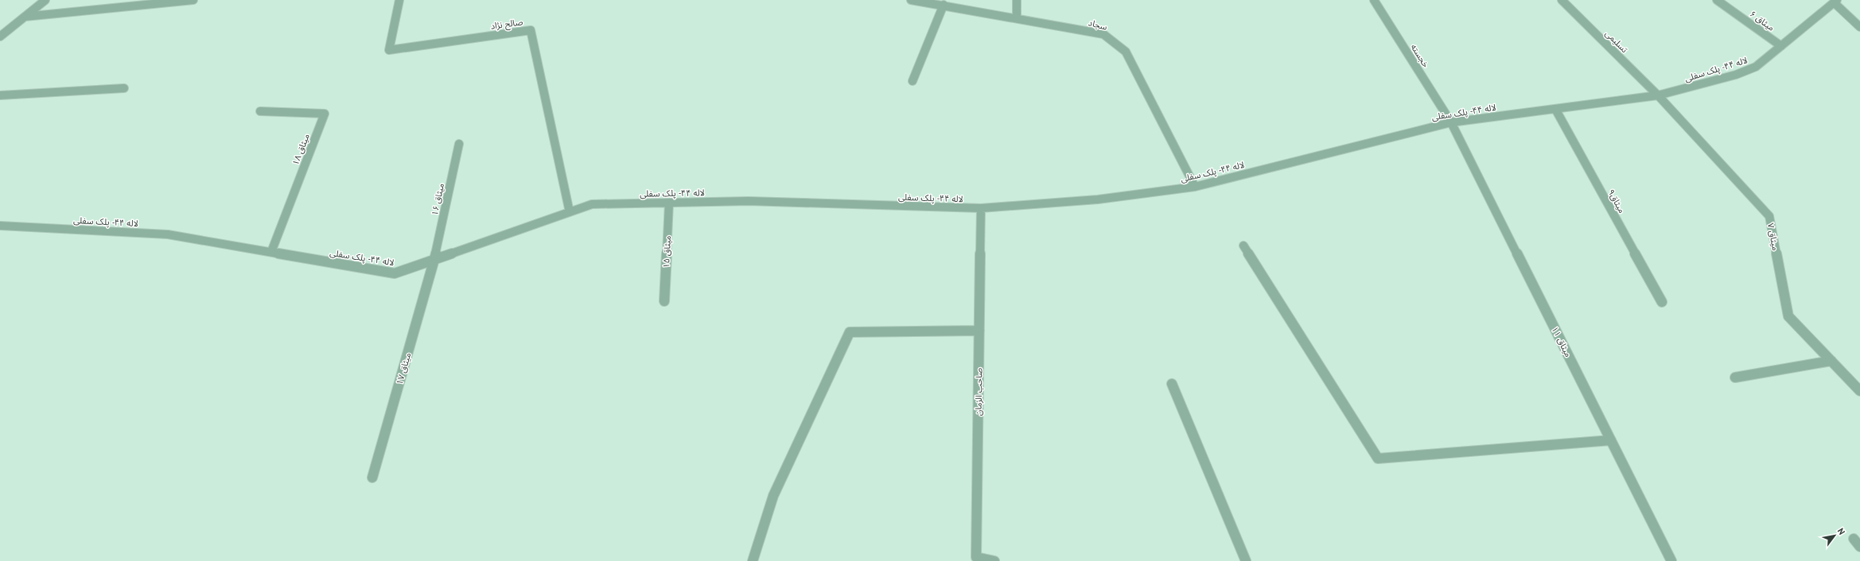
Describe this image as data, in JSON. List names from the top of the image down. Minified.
{"streets":{"street":["میثاق ۶","صالح نژاد","سجاد","تسلیمی","خجسته","لاله ۴۴- پلک سفلی","میثاق ۱۸","میثاق ۱۶","میثاق۹","میثاق ۷","میثاق ۱۵","میثاق ۱۱","میثاق ۱۷","صاحب الزمان"]},"crossings":[["میثاق ۶","لاله ۴۴- پلک سفلی"],["صالح نژاد","لاله ۴۴- پلک سفلی"],["سجاد","لاله ۴۴- پلک سفلی"],["تسلیمی","لاله ۴۴- پلک سفلی"],["تسلیمی","میثاق ۷"],["خجسته","لاله ۴۴- پلک سفلی"],["خجسته","میثاق ۱۱"],["لاله ۴۴- پلک سفلی","میثاق ۱۸"],["لاله ۴۴- پلک سفلی","میثاق ۱۶"],["لاله ۴۴- پلک سفلی","میثاق۹"],["لاله ۴۴- پلک سفلی","میثاق ۷"],["لاله ۴۴- پلک سفلی","میثاق ۱۵"],["لاله ۴۴- پلک سفلی","میثاق ۱۱"],["لاله ۴۴- پلک سفلی","میثاق ۱۷"],["لاله ۴۴- پلک سفلی","صاحب الزمان"],["میثاق ۱۶","میثاق ۱۷"]],"north":"top right"}
